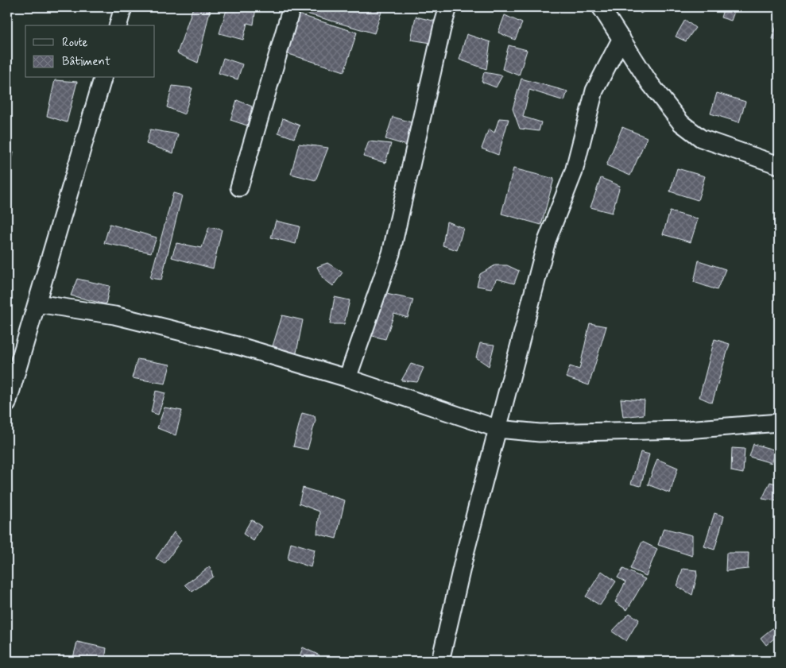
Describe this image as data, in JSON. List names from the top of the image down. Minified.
{"legend":["Route","Bâtiment"]}
